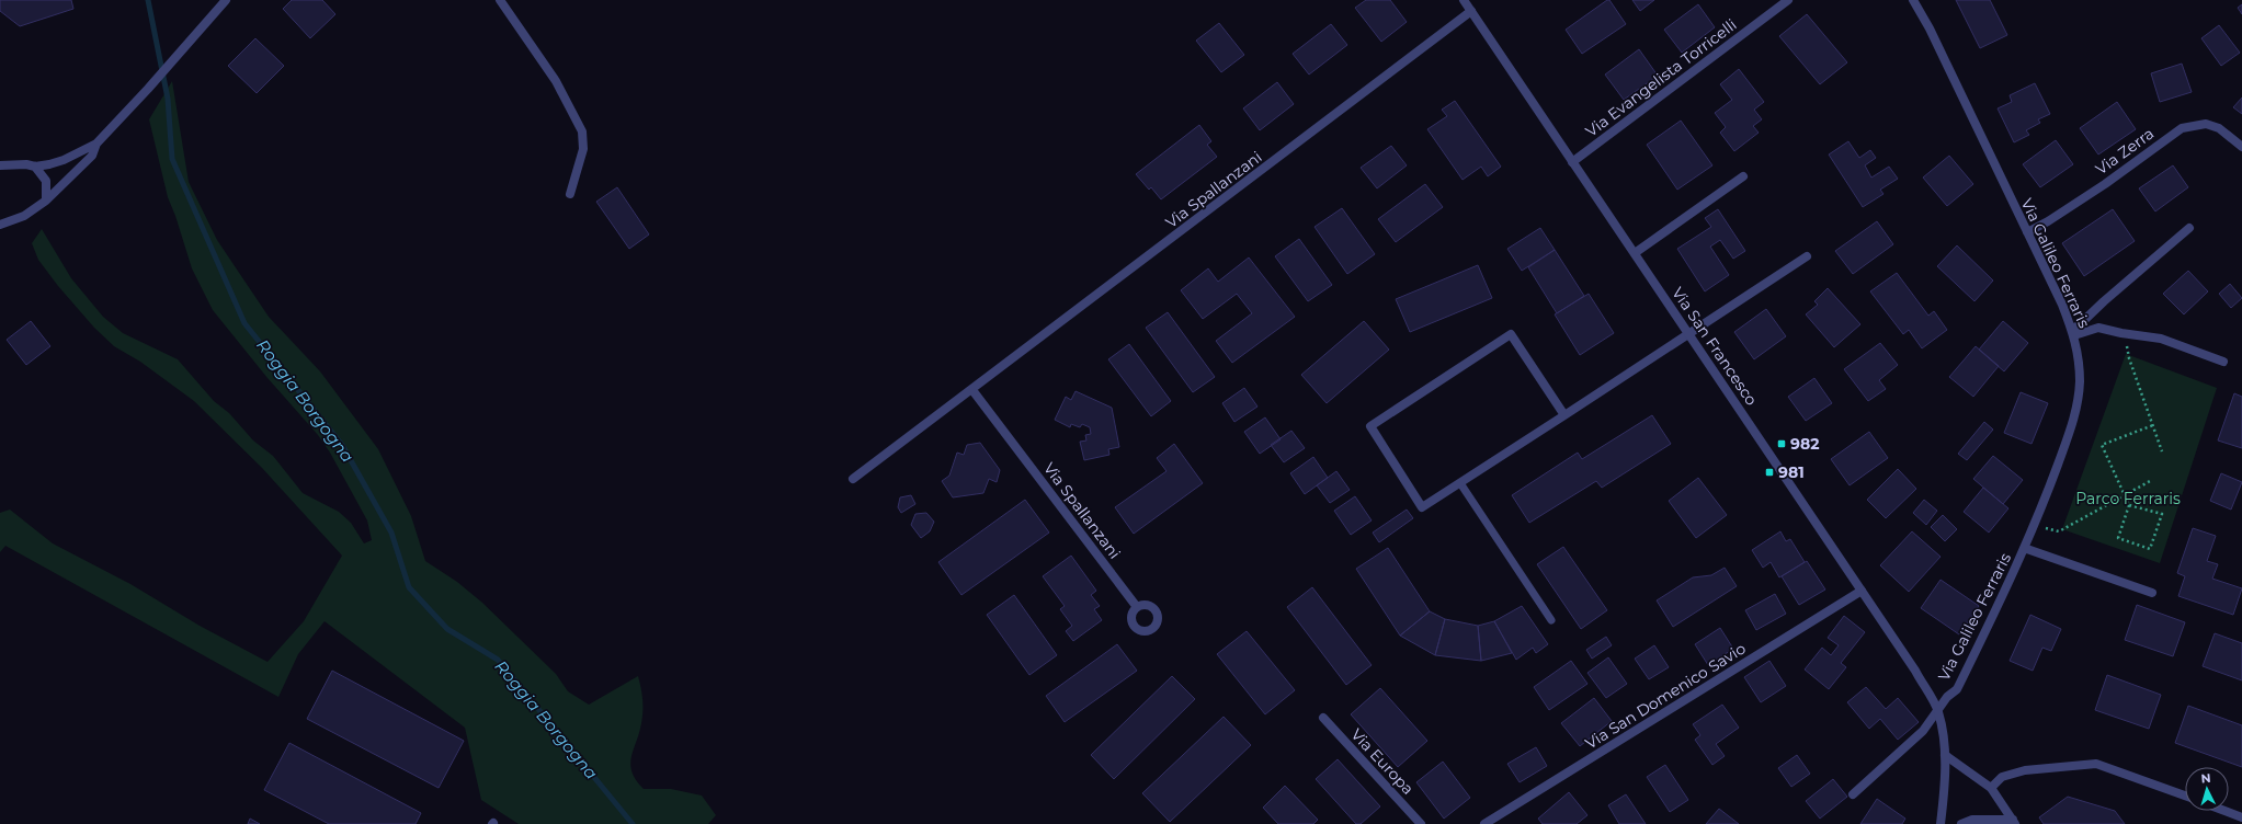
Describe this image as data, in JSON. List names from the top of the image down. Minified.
{"streets":{"street":["Via Evangelista Torricelli","Via Zerra","Via Spallanzani","Via Galileo Ferraris","Via San Francesco","Via San Domenico Savio","Via Europa"]},"crossings":[["Via Evangelista Torricelli","Via San Francesco"],["Via Zerra","Via Galileo Ferraris"],["Via Spallanzani","Via San Francesco"],["Via Galileo Ferraris","Via San Francesco"],["Via San Francesco","Via San Domenico Savio"]],"water":["Roggia Borgogna"],"parks":["Parco Ferraris"],"places":{"transit":["982","981"]},"north":"top"}
